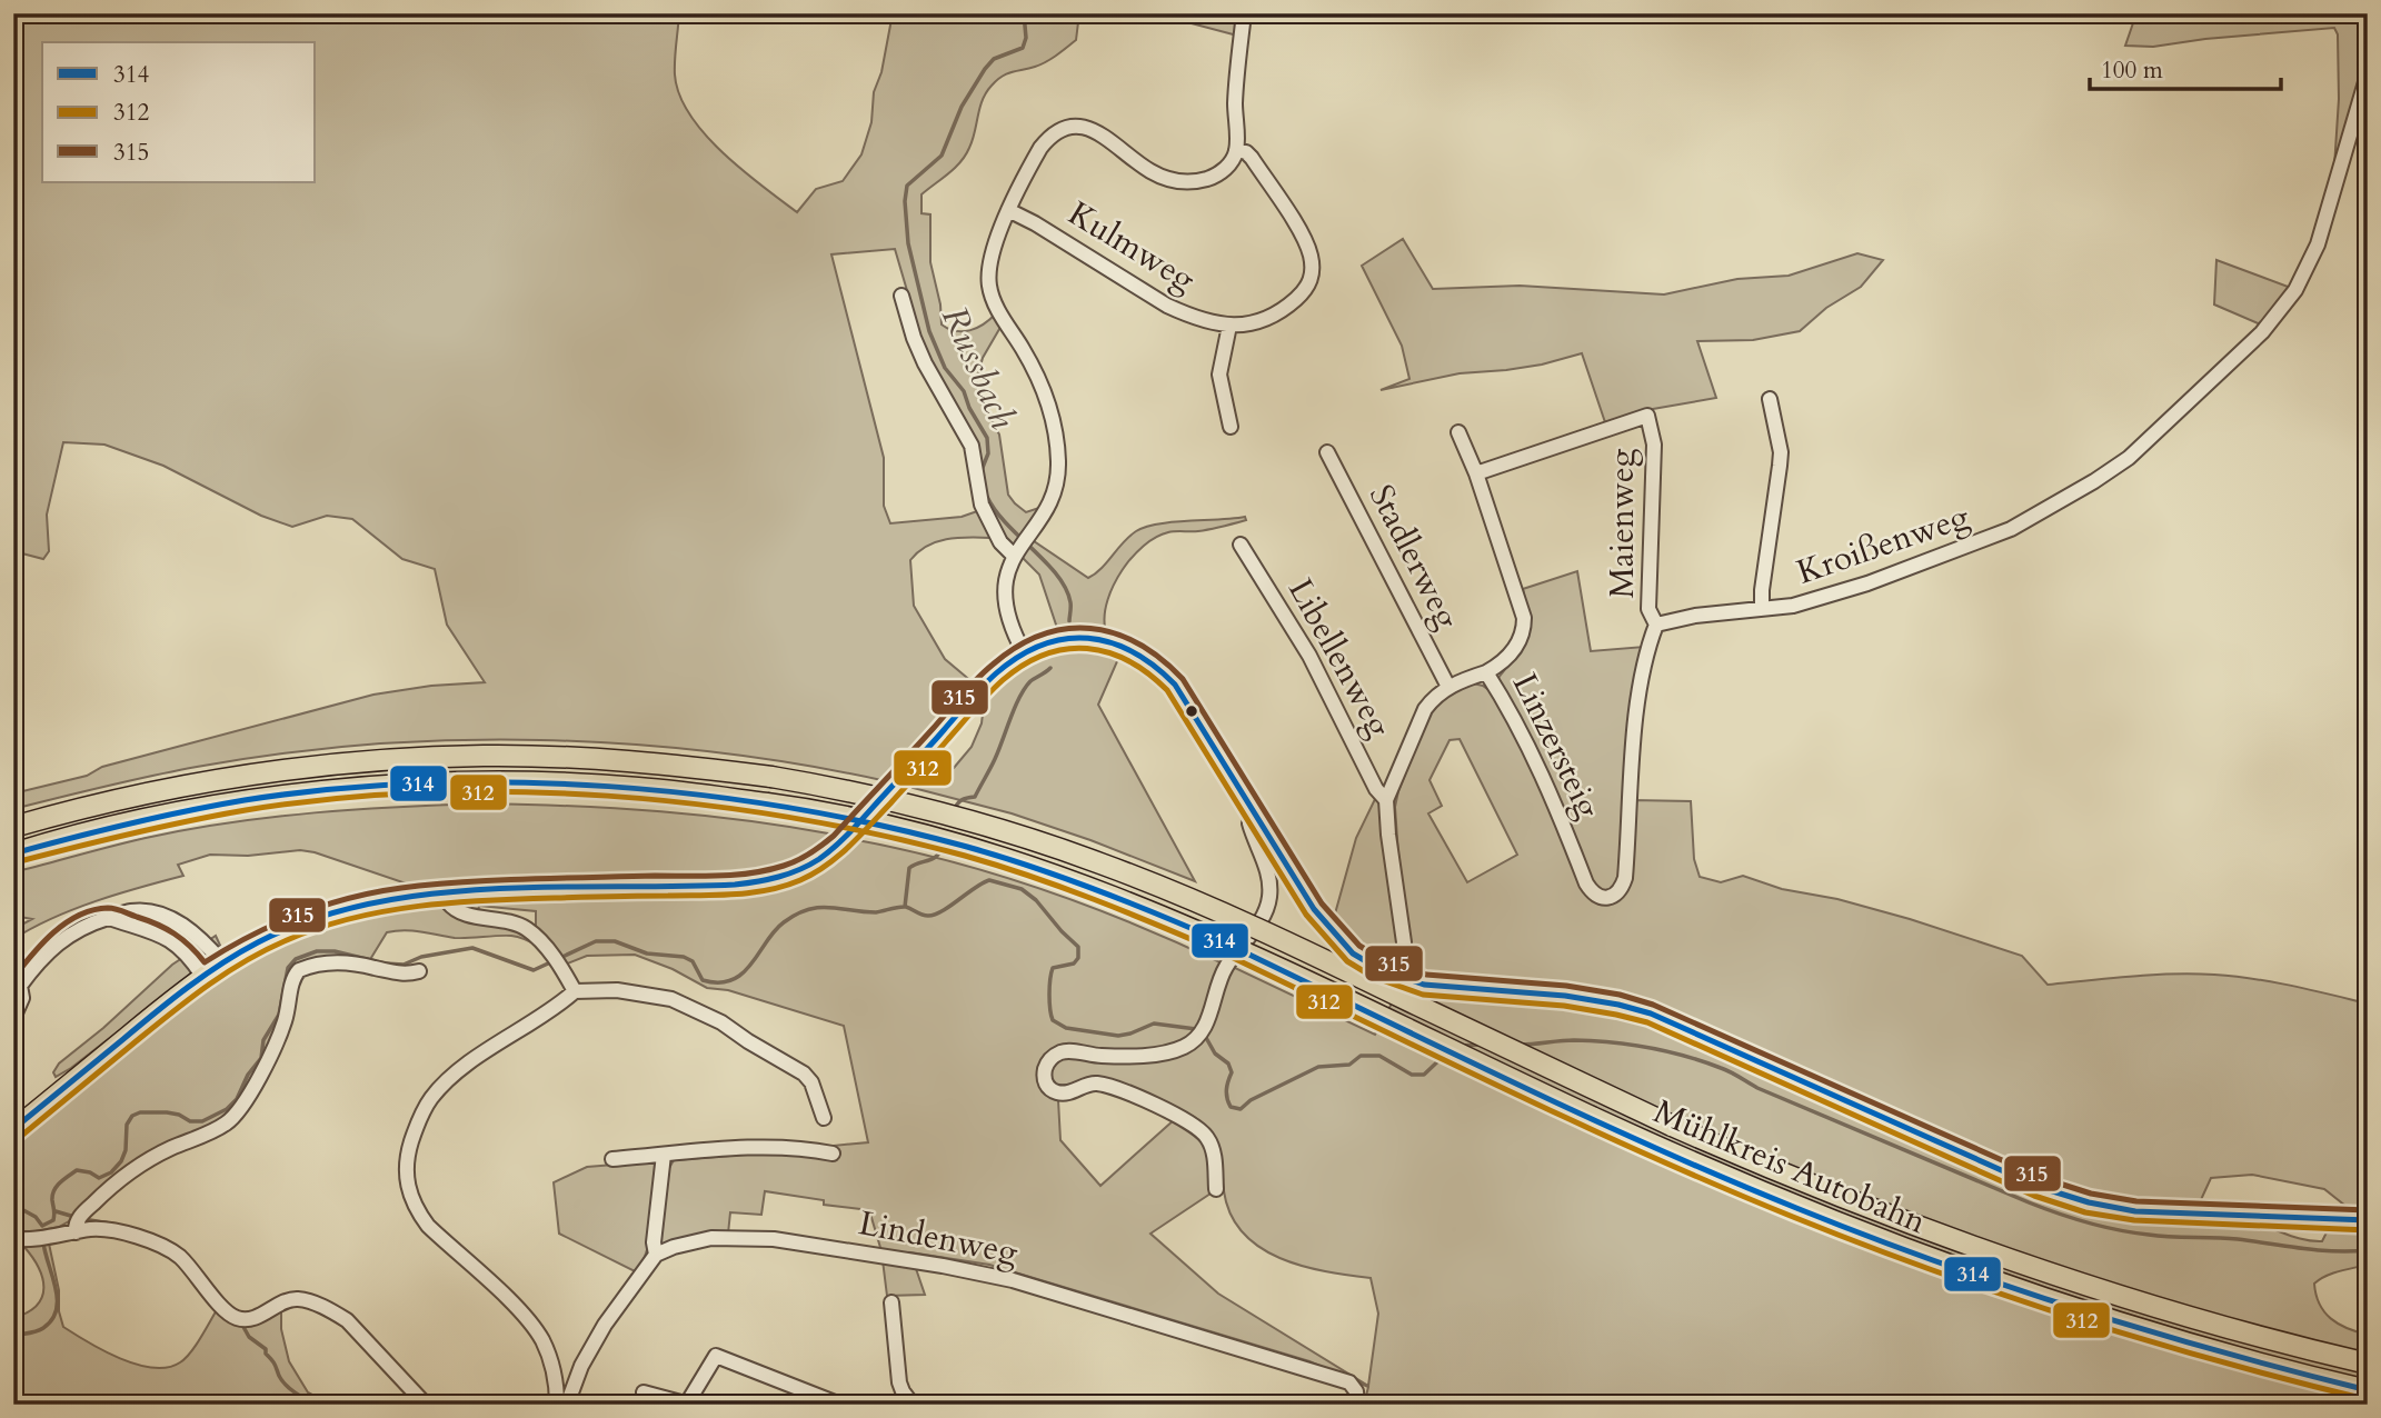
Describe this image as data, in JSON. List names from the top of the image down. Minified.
{"streets":{"highway":["Mühlkreis Autobahn"],"street":["Kulmweg","Maienweg","Kroißenweg","Stadlerweg","Libellenweg","Linzersteig","Lindenweg"]},"crossings":[["Maienweg","Kroißenweg"],["Maienweg","Linzersteig"],["Kroißenweg","Linzersteig"],["Stadlerweg","Linzersteig"],["Libellenweg","Linzersteig"]],"water":["Russbach"],"lines":["transit line 315","transit line 314","transit line 312"],"legend":["314","312","315"],"scale_bar":"100 m"}
